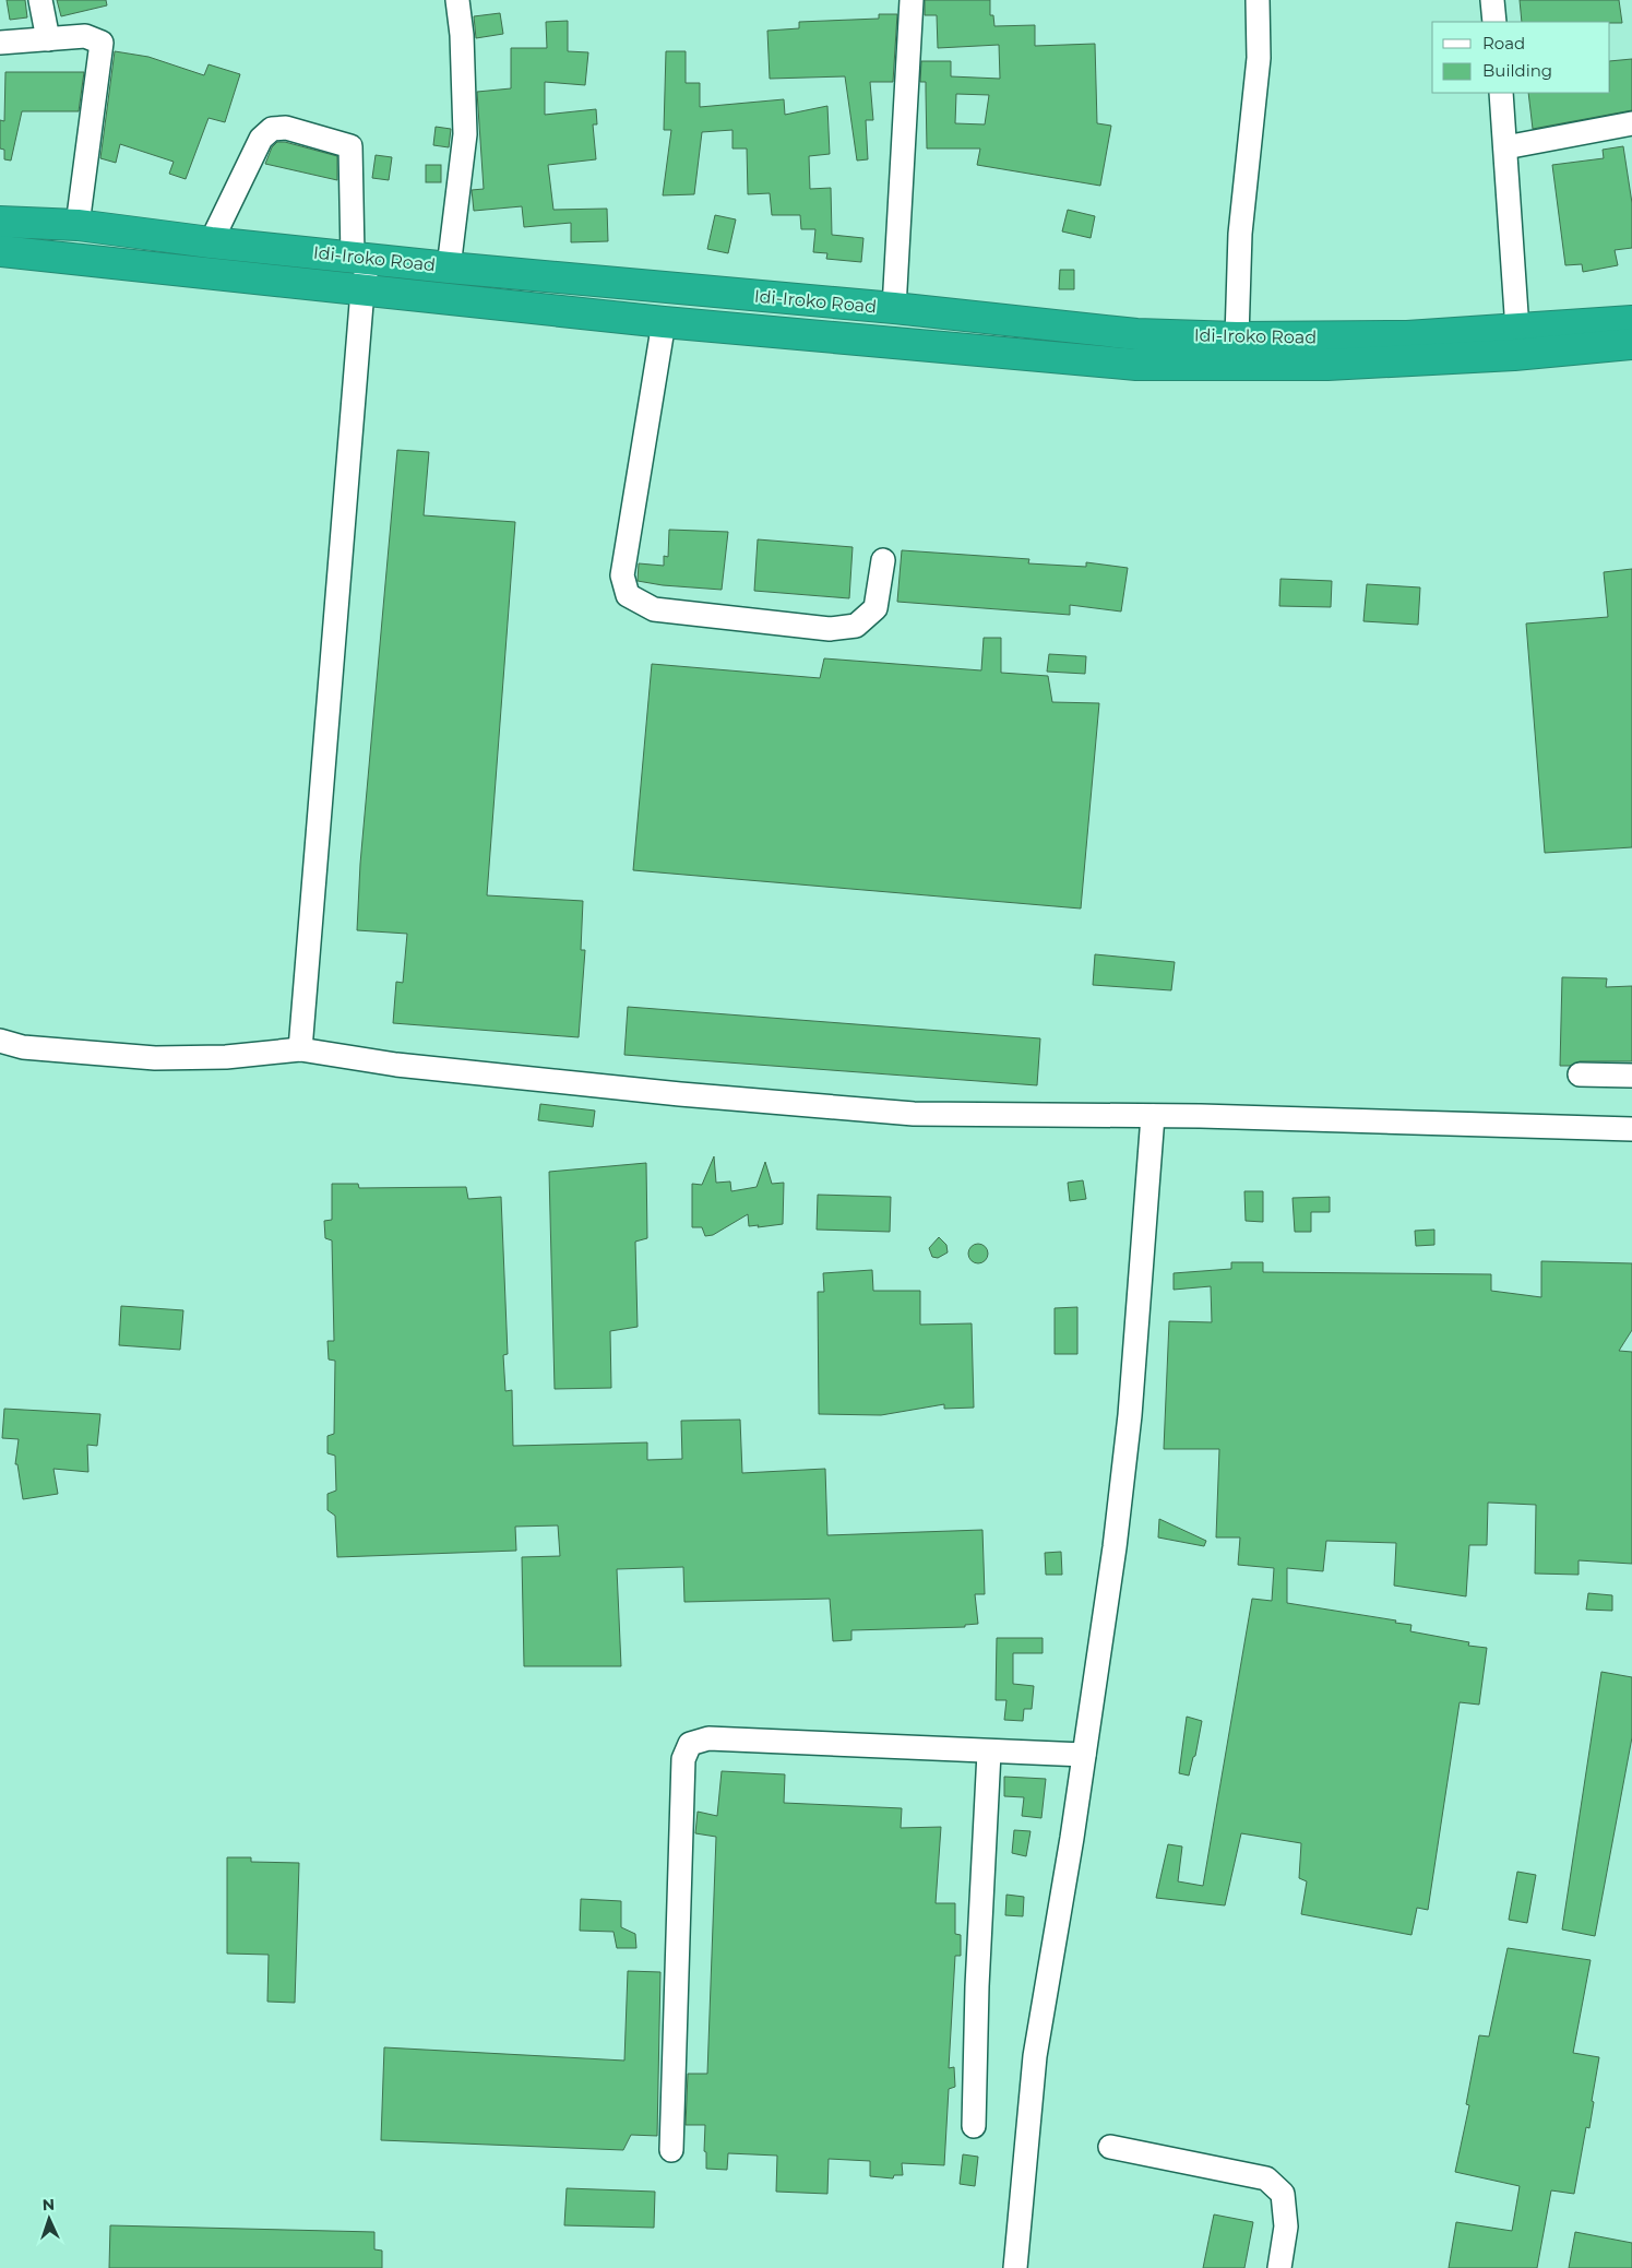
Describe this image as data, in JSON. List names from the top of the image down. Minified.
{"streets":{"highway":["Idi-Iroko Road"]},"legend":["Road","Building"],"north":"top"}
